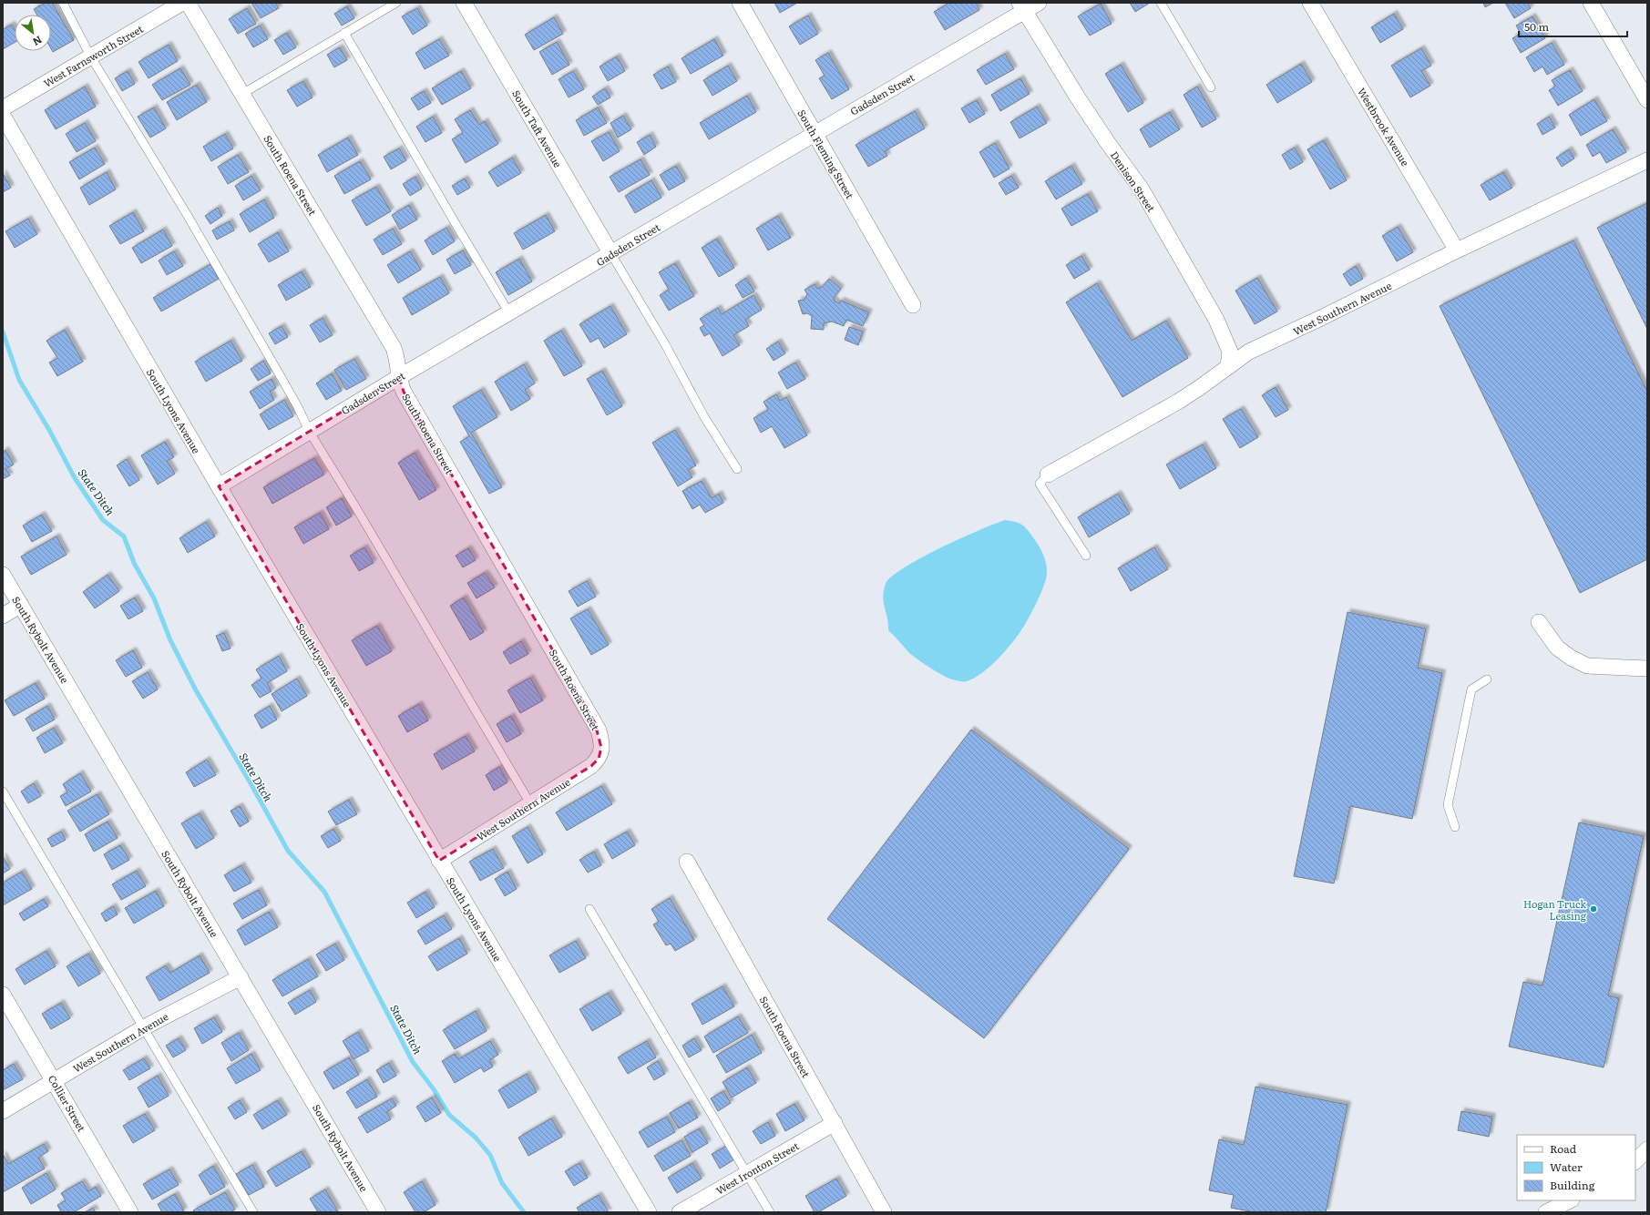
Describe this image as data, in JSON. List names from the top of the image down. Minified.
{"streets":{"street":["West Farnsworth Street","Gadsden Street","Westbrook Avenue","South Taft Avenue","South Fleming Street","South Roena Street","Denison Street","West Southern Avenue","South Lyons Avenue","South Rybolt Avenue","Collier Street","West Ironton Street"]},"crossings":[["Gadsden Street","South Taft Avenue"],["Gadsden Street","South Fleming Street"],["Gadsden Street","South Roena Street"],["Gadsden Street","Denison Street"],["Gadsden Street","South Lyons Avenue"],["Westbrook Avenue","West Southern Avenue"],["South Roena Street","West Southern Avenue"],["South Roena Street","West Ironton Street"],["Denison Street","West Southern Avenue"],["West Southern Avenue","South Lyons Avenue"],["West Southern Avenue","South Rybolt Avenue"],["West Southern Avenue","Collier Street"]],"water":["State Ditch"],"places":["Hogan Truck Leasing"],"legend":["Road","Water","Building"],"scale_bar":"50 m","north":"bottom right"}
